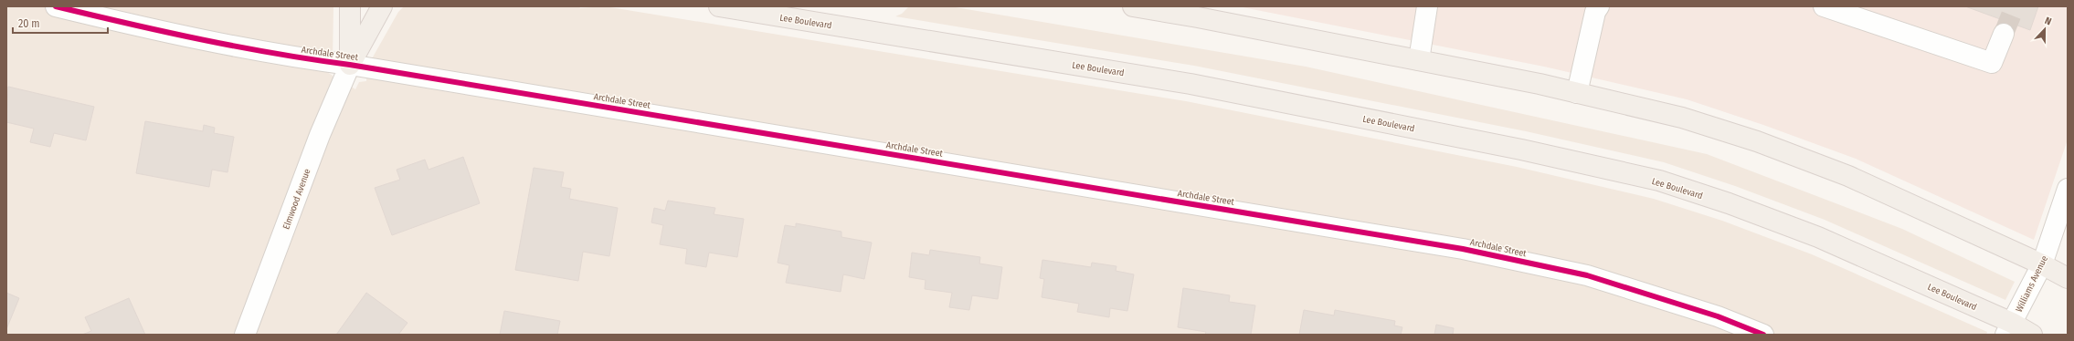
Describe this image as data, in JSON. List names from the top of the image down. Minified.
{"streets":{"main road":["Lee Boulevard"],"street":["Archdale Street","Elmwood Avenue","Williams Avenue"]},"crossings":[["Lee Boulevard","Williams Avenue"],["Archdale Street","Elmwood Avenue"]],"scale_bar":"20 m","north":"top"}
